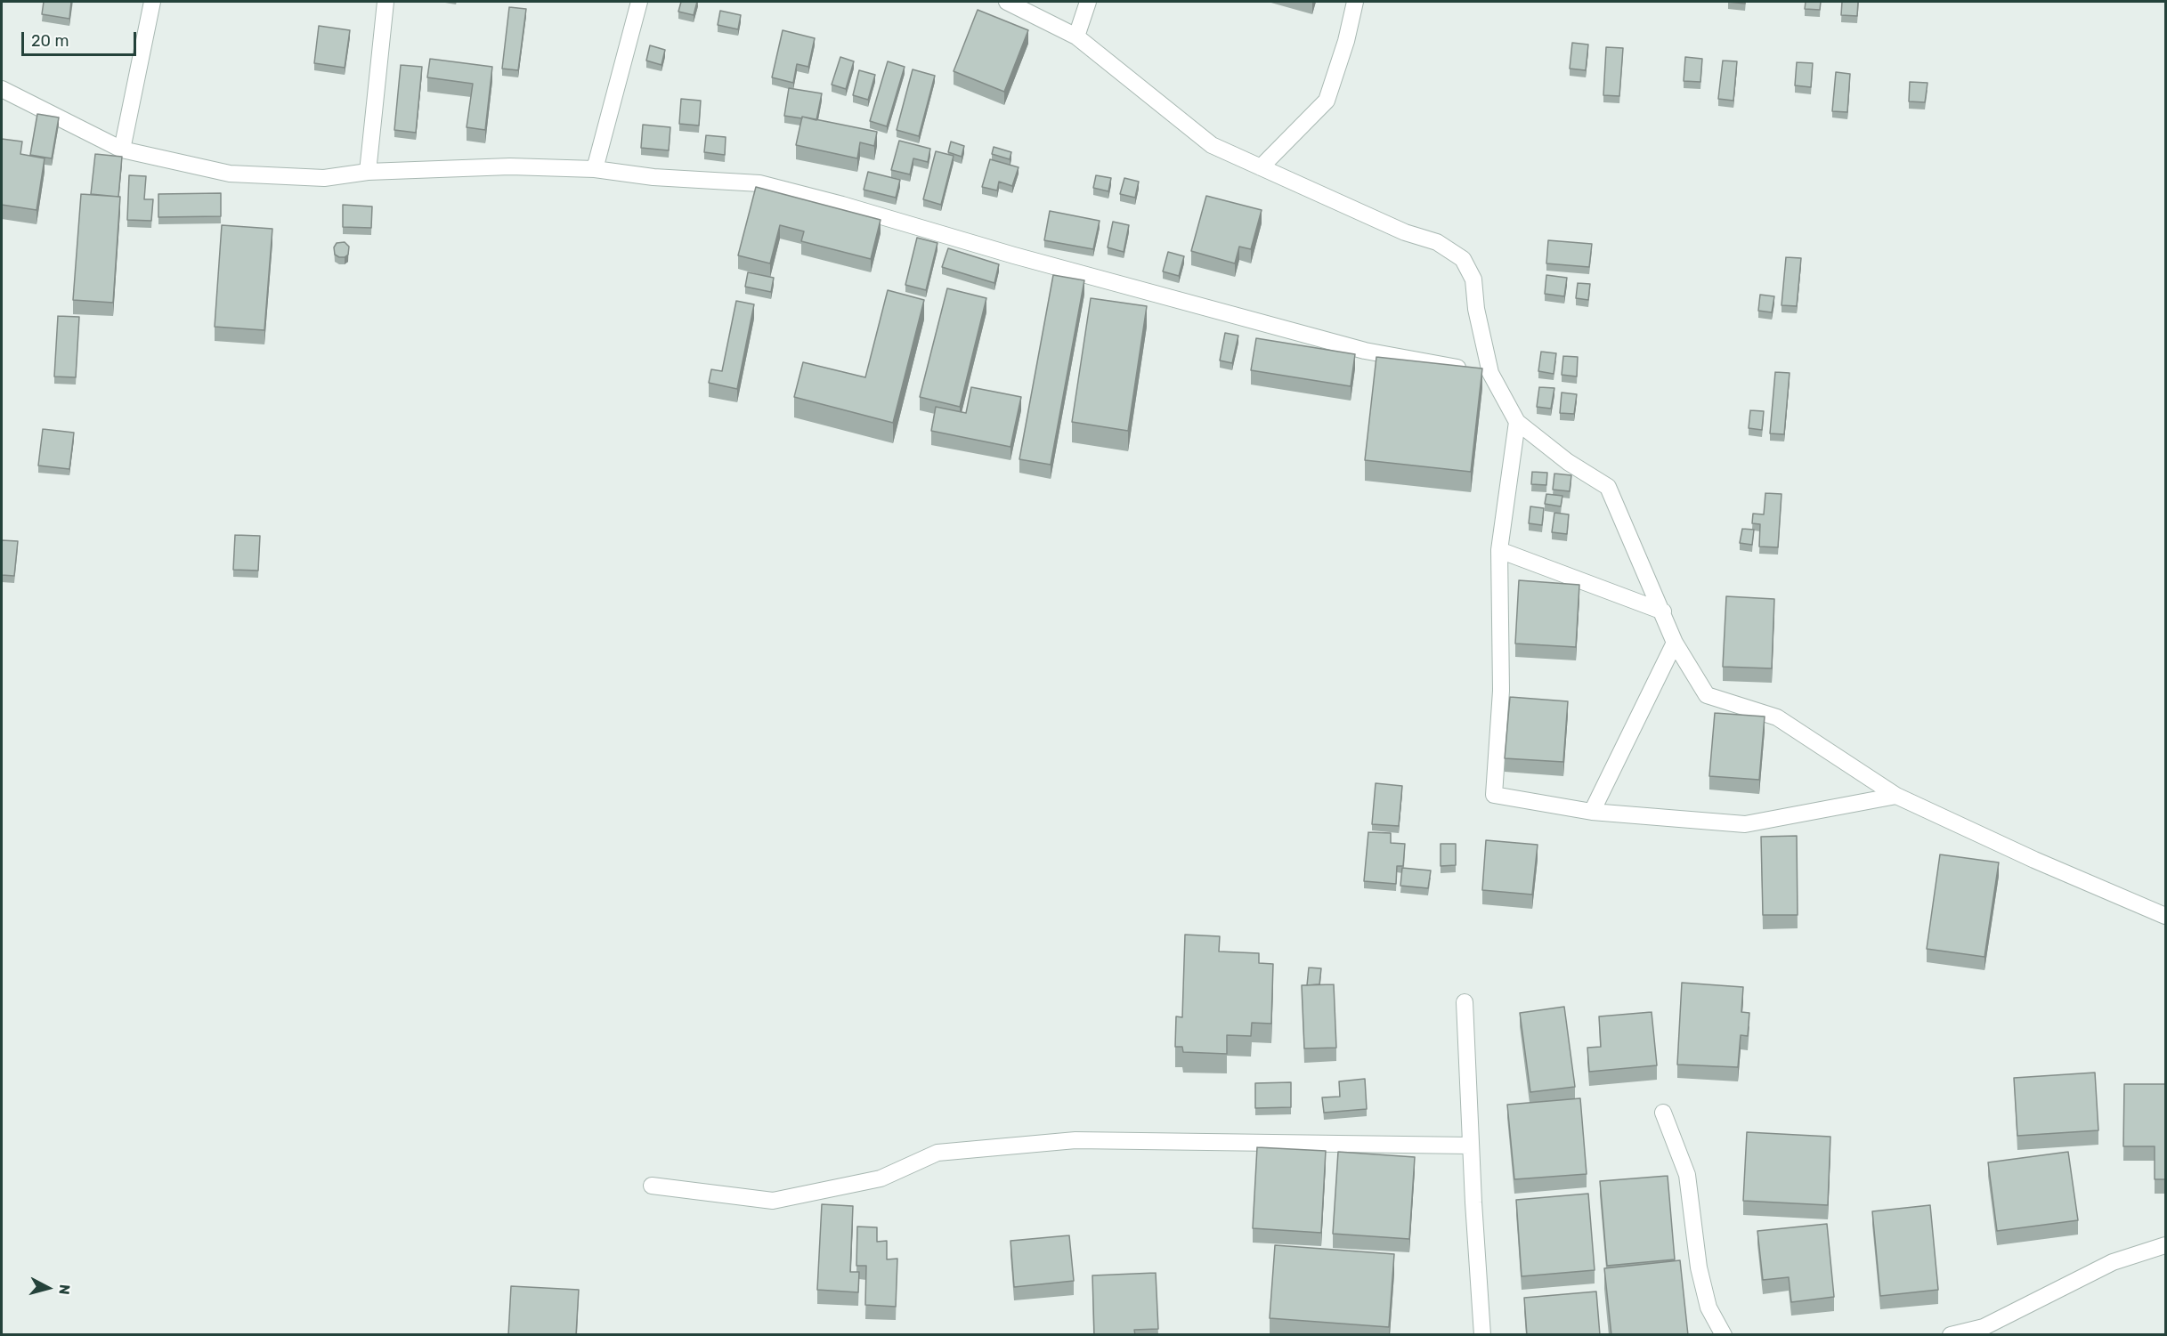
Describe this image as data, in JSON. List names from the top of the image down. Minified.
{"scale_bar":"20 m","north":"right"}
